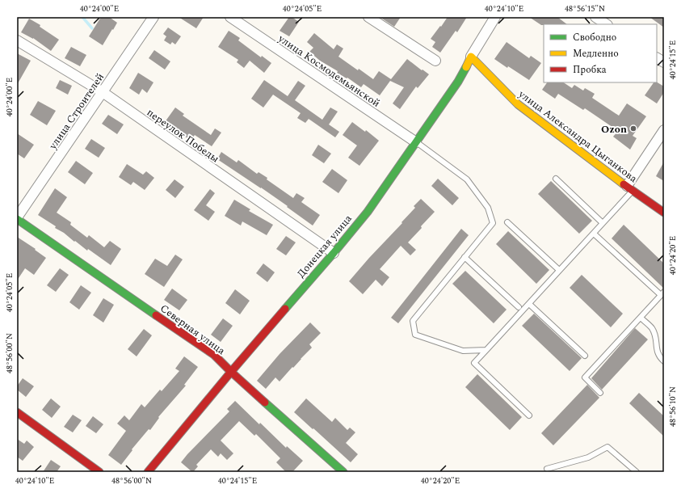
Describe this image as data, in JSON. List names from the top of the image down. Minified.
{"streets":{"street":["улица Космодемьянской","улица Строителей","переулок Победы","улица Александра Цыганкова","Донецкая улица","Северная улица"]},"crossings":[["улица Космодемьянской","Донецкая улица"],["улица Строителей","переулок Победы"],["улица Строителей","Северная улица"],["переулок Победы","Донецкая улица"],["улица Александра Цыганкова","Донецкая улица"],["Донецкая улица","Северная улица"]],"places":["Ozon"],"legend":["Свободно","Медленно","Пробка"],"coordinates":["40°24'00\"E","40°24'05\"E","40°24'10\"E","48°56'15\"N","40°24'15\"E","40°24'20\"E","48°56'00\"N","48°56'10\"N"]}
